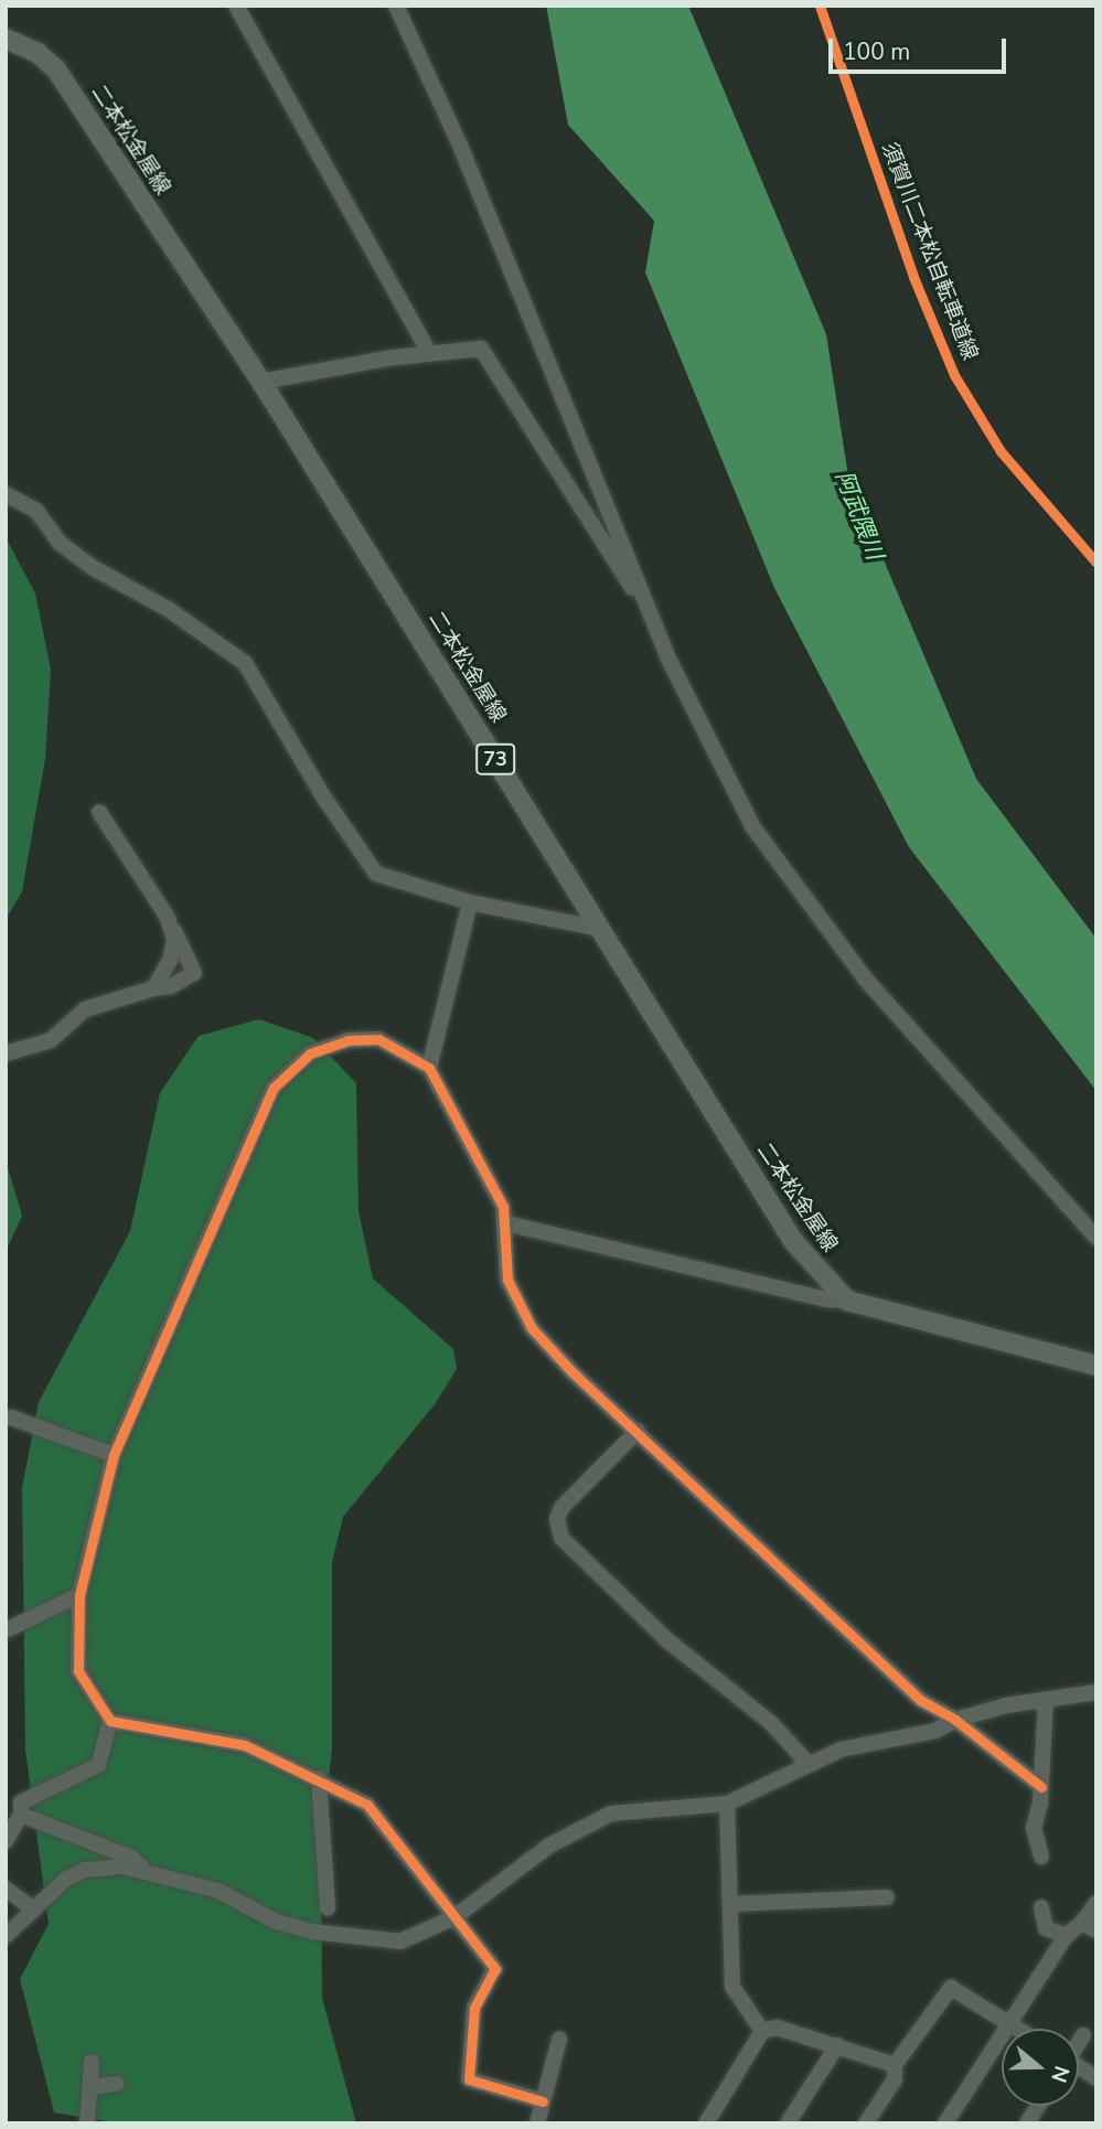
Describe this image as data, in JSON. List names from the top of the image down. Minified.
{"streets":{"main road":["二本松金屋線","73"],"cycle path":["須賀川二本松自転車道線"]},"water":["阿武隈川"],"scale_bar":"100 m","north":"right"}
